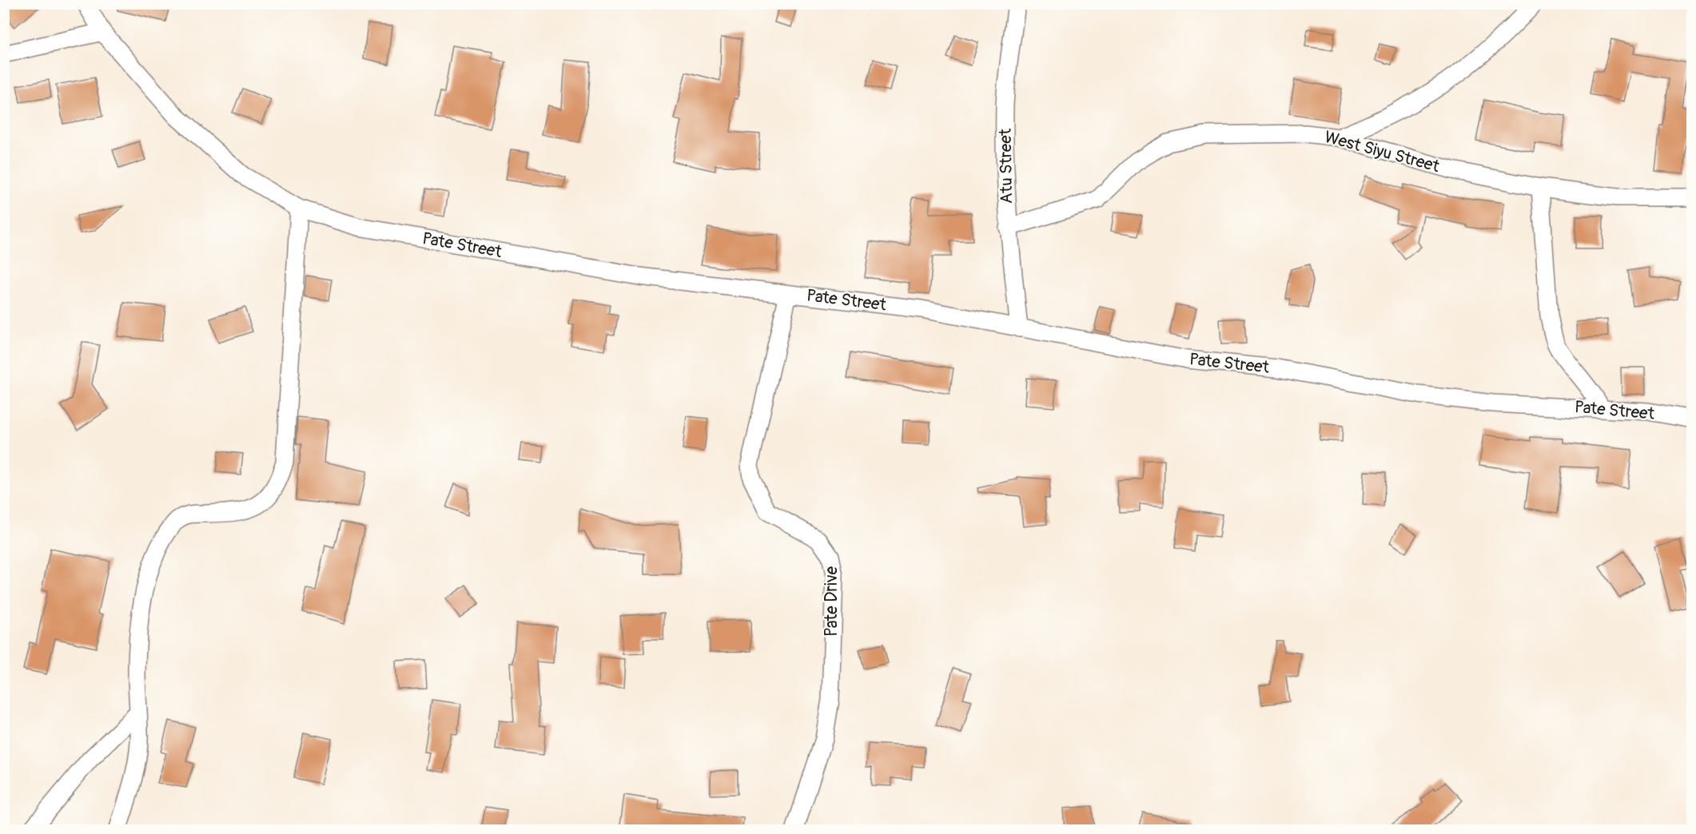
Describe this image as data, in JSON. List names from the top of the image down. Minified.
{"streets":{"street":["West Siyu Street","Atu Street","Pate Street","Pate Drive"]},"crossings":[["West Siyu Street","Atu Street"],["Atu Street","Pate Street"],["Pate Street","Pate Drive"]]}
